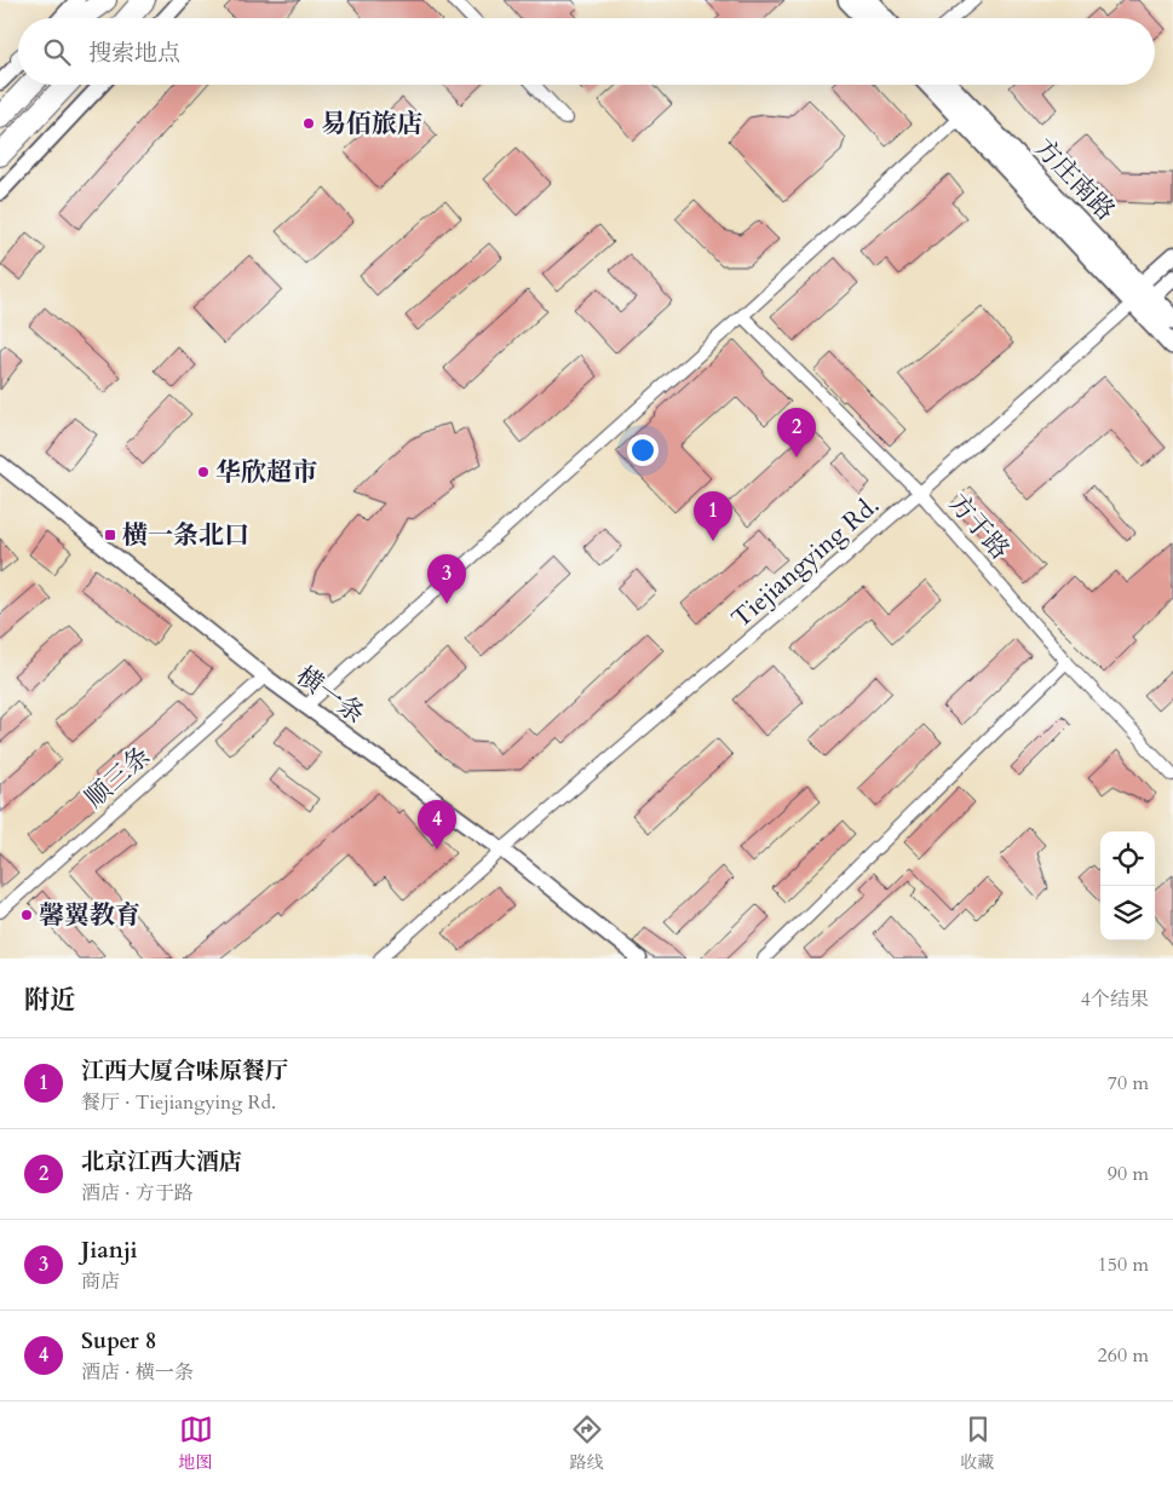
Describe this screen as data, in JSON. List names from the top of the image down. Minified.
{"streets":{"main road":["方庄南路"],"street":["方于路","Tiejiangying Rd.","横一条","顺三条"]},"crossings":[["方庄南路","Tiejiangying Rd."],["方于路","Tiejiangying Rd."],["Tiejiangying Rd.","横一条"],["横一条","顺三条"]],"places":{"other":["易佰旅店","华欣超市","馨翼教育"],"transit":["横一条北口"]},"page":{"search":"搜索地点","pins":["2","1","3","4"],"heading":["附近","4个结果"],"list":[{"mark":"1","name":"江西大厦合味原餐厅","note":"餐厅 · Tiejiangying Rd.","value":"70 m"},{"mark":"2","name":"北京江西大酒店","note":"酒店 · 方于路","value":"90 m"},{"mark":"3","name":"Jianji","note":"商店","value":"150 m"},{"mark":"4","name":"Super 8","note":"酒店 · 横一条","value":"260 m"}],"nav":["地图","路线","收藏"]}}
